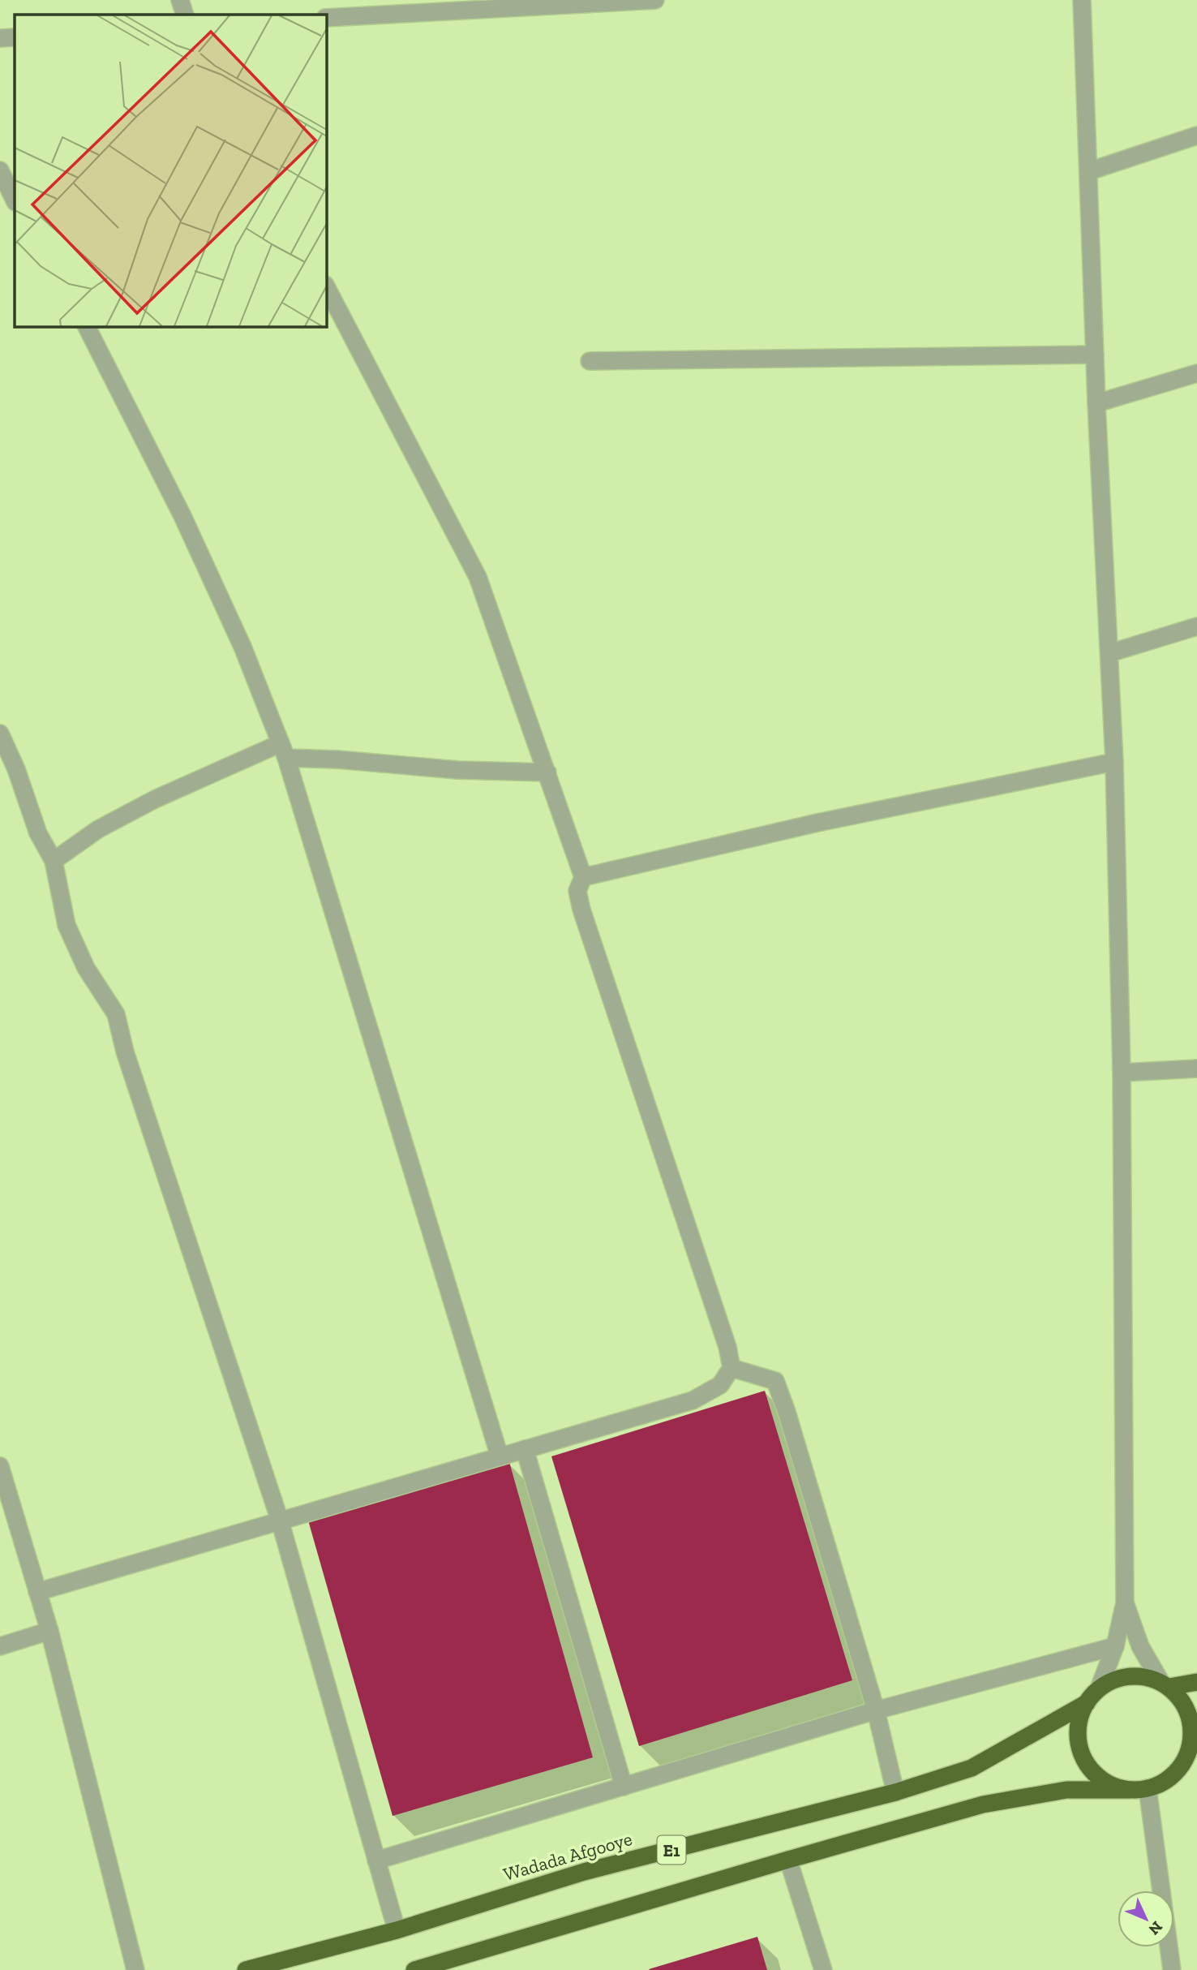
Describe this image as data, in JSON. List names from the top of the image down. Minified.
{"streets":{"highway":["E1","Wadada Afgooye"]},"crossings":[["E1","Wadada Afgooye"]],"north":"bottom right"}
